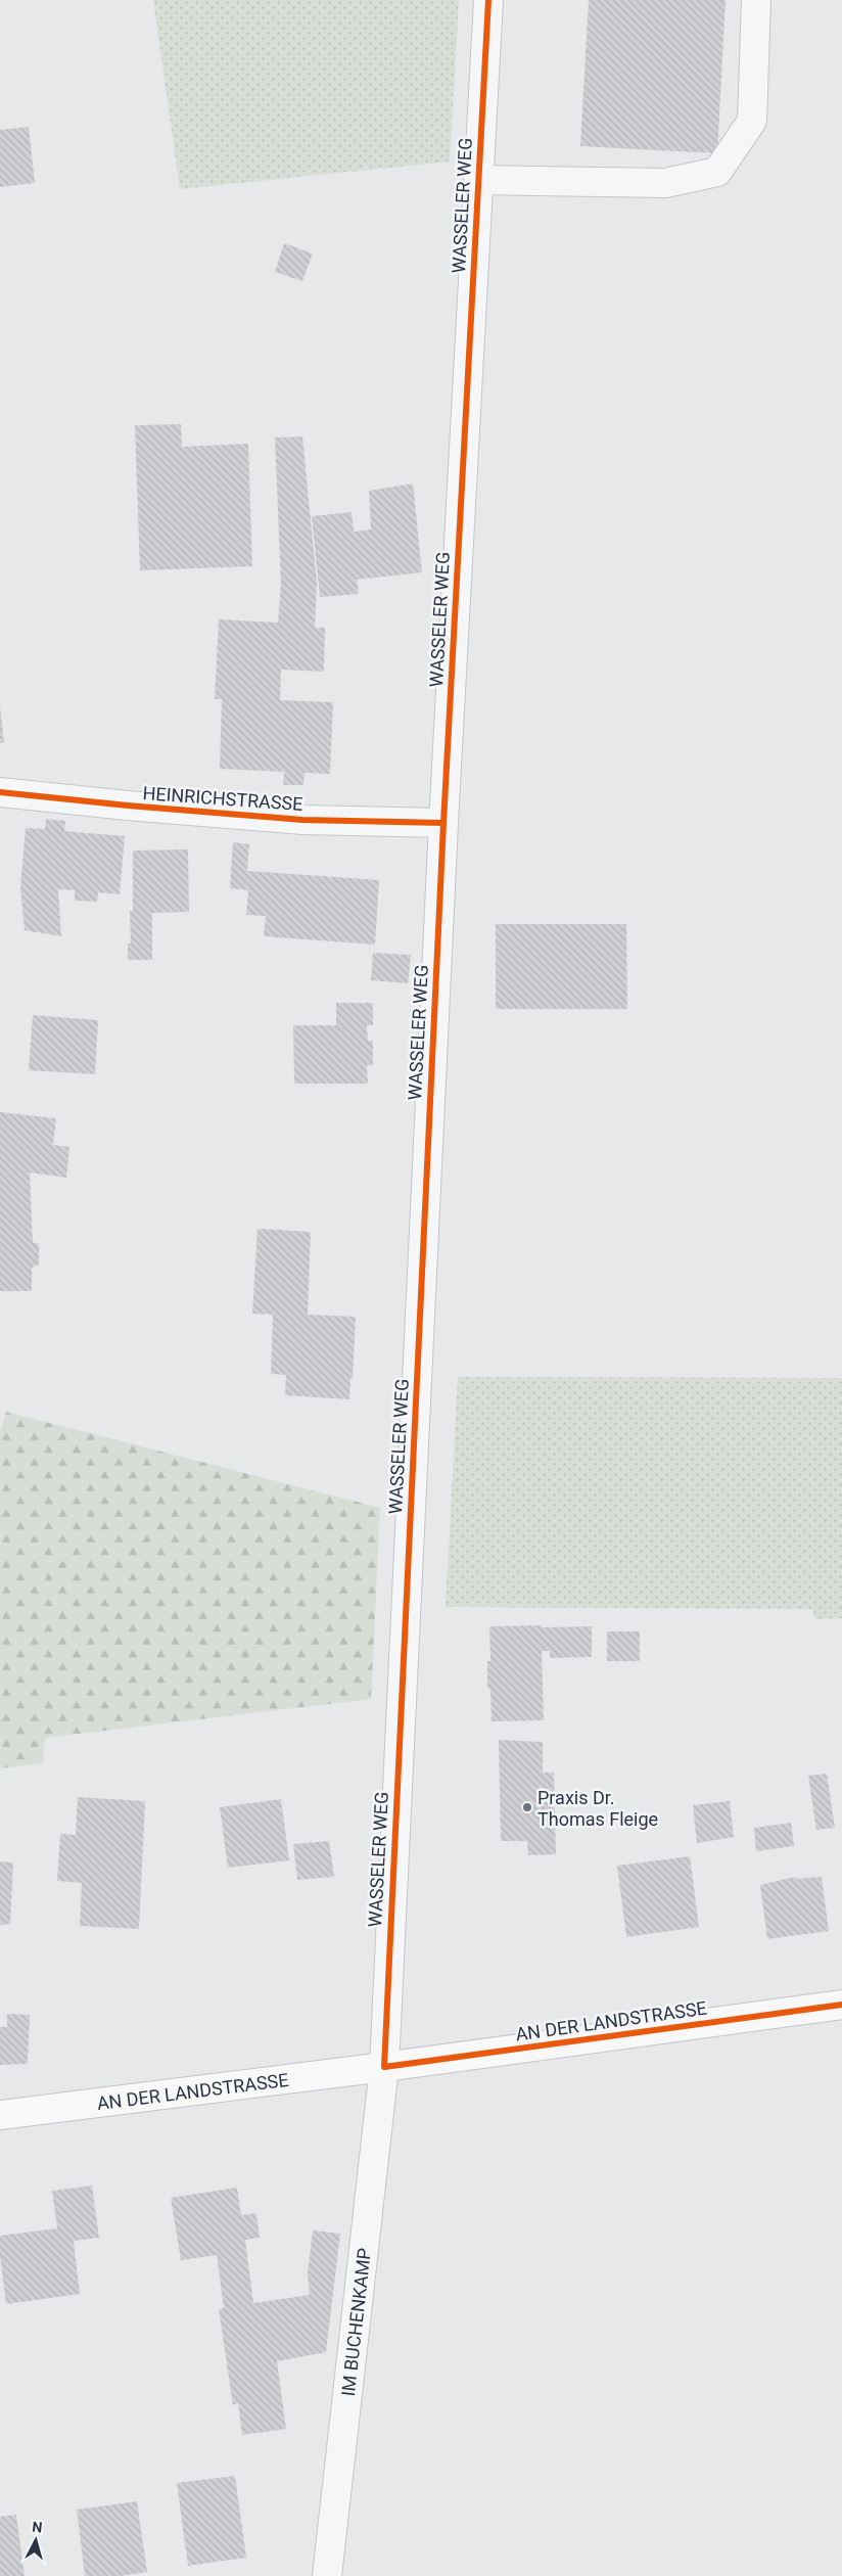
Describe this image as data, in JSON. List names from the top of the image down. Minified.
{"streets":{"main road":["AN DER LANDSTRASSE"],"street":["WASSELER WEG","HEINRICHSTRASSE","IM BUCHENKAMP"]},"crossings":[["WASSELER WEG","HEINRICHSTRASSE"],["WASSELER WEG","AN DER LANDSTRASSE"],["WASSELER WEG","IM BUCHENKAMP"],["AN DER LANDSTRASSE","IM BUCHENKAMP"]],"places":["Praxis Dr. Thomas Fleige"],"north":"top"}
